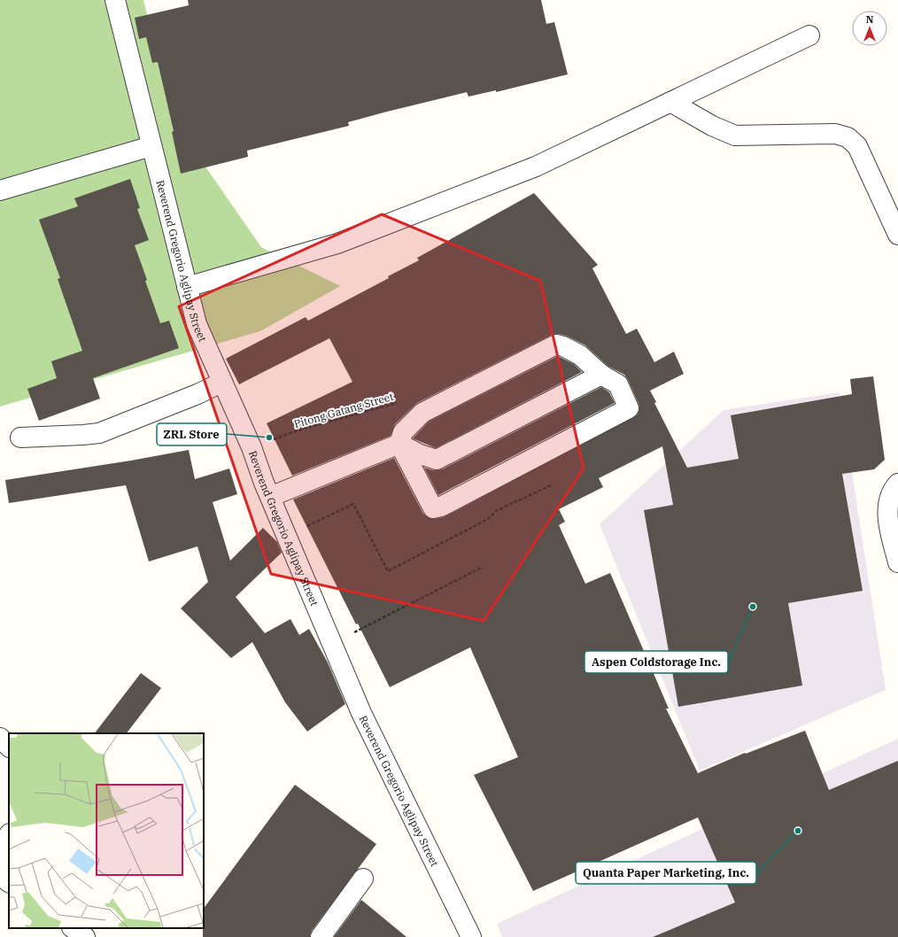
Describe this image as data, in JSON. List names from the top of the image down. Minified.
{"streets":{"street":["Reverend Gregorio Aglipay Street"],"path":["Pitong Gatang Street"]},"crossings":[["Reverend Gregorio Aglipay Street","Pitong Gatang Street"]],"places":["ZRL Store","Aspen Coldstorage Inc.","Quanta Paper Marketing, Inc."],"north":"top"}
